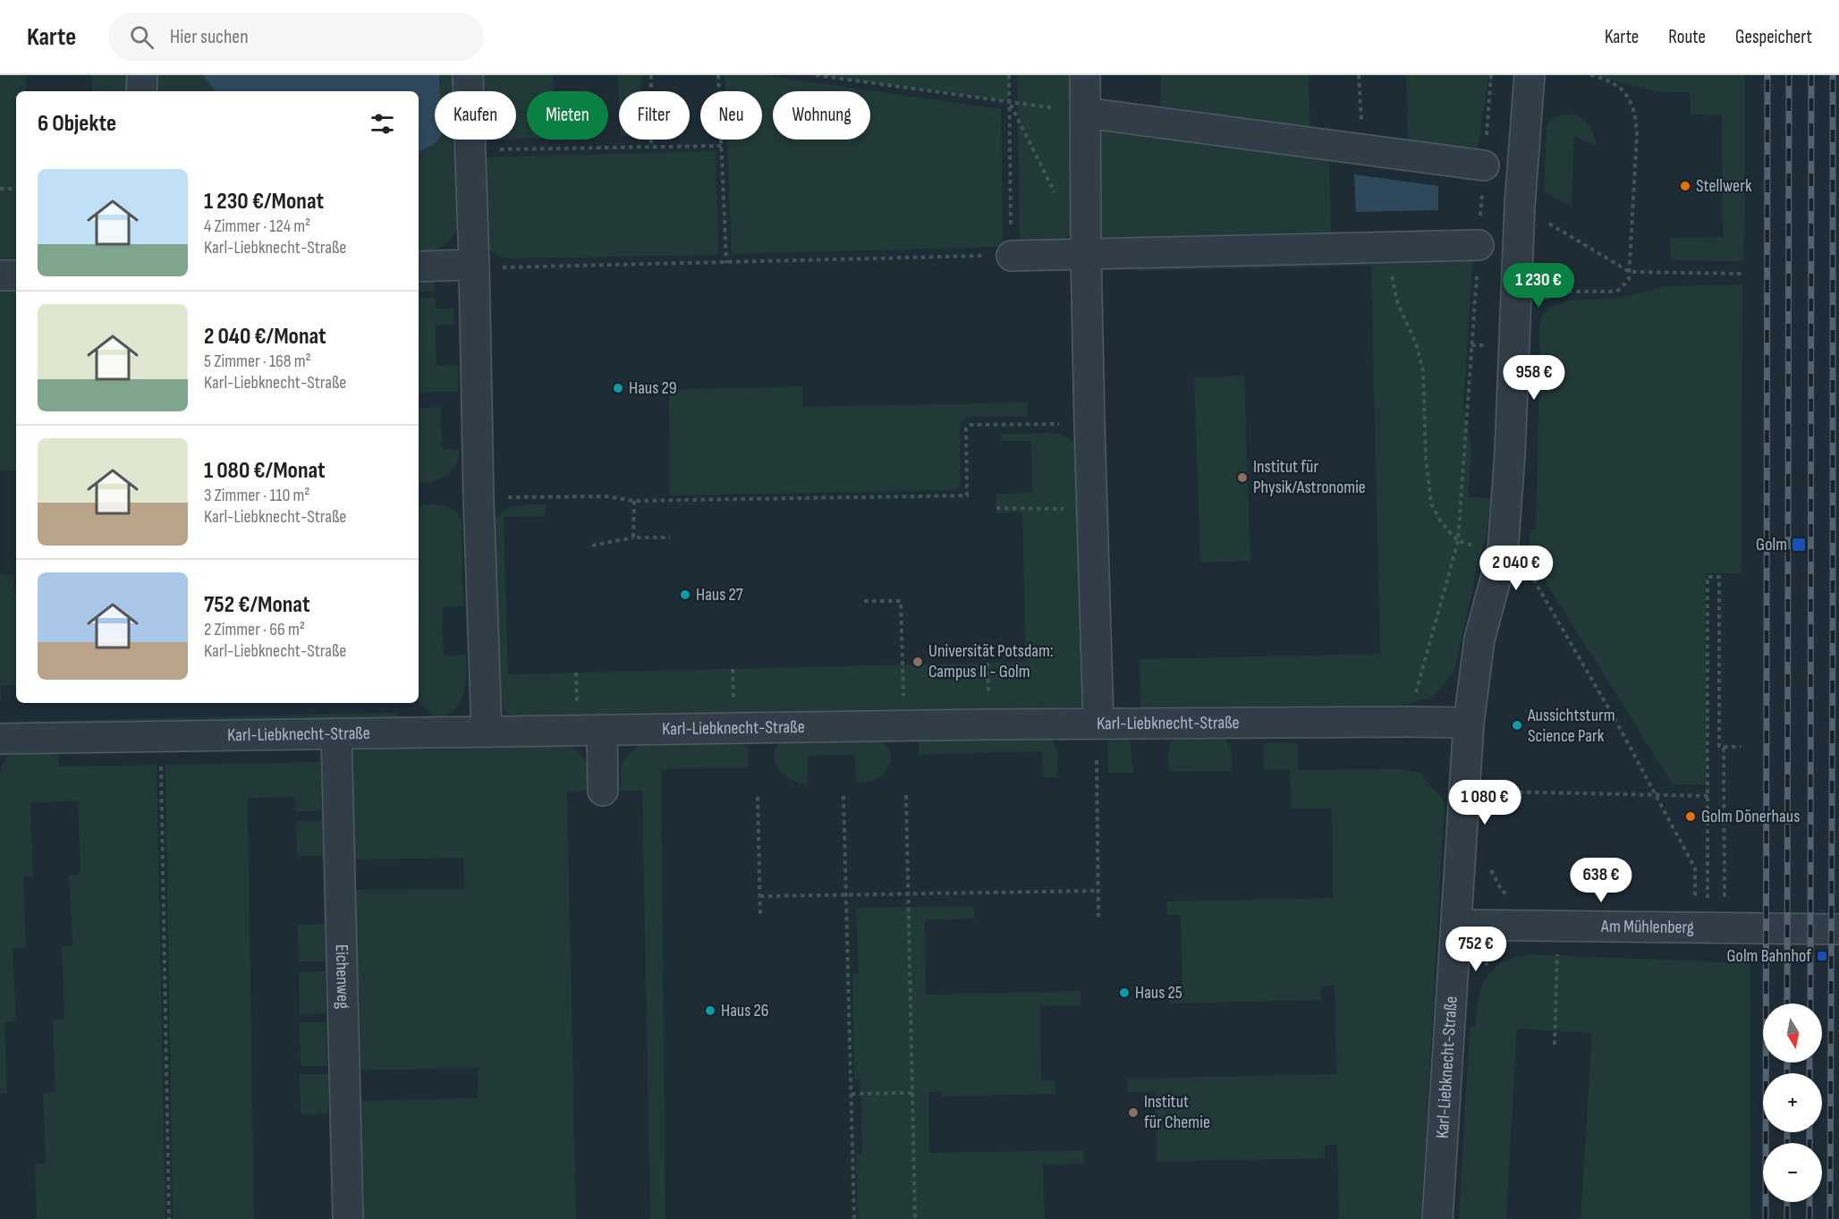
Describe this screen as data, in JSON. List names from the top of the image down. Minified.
{"streets":{"street":["Karl-Liebknecht-Straße","Am Mühlenberg","Eichenweg"]},"crossings":[["Karl-Liebknecht-Straße","Am Mühlenberg"],["Karl-Liebknecht-Straße","Eichenweg"]],"places":{"other":["Stellwerk","Haus 29","Institut für Physik/Astronomie","Haus 27","Universität Potsdam: Campus II - Golm","Aussichtsturm Science Park","Golm Dönerhaus","Haus 25","Haus 26","Institut für Chemie"],"transit":["Golm","Golm Bahnhof"]},"north":"bottom","page":{"header":"Karte","search":"Hier suchen","nav":["Karte","Route","Gespeichert"],"chip":["Kaufen","Mieten","Filter","Neu","Wohnung"],"heading":"6 Objekte","list":[{"name":"1 230 €/Monat","note":"4 Zimmer · 124 m² · Karl-Liebknecht-Straße"},{"name":"2 040 €/Monat","note":"5 Zimmer · 168 m² · Karl-Liebknecht-Straße"},{"name":"1 080 €/Monat","note":"3 Zimmer · 110 m² · Karl-Liebknecht-Straße"},{"name":"752 €/Monat","note":"2 Zimmer · 66 m² · Karl-Liebknecht-Straße"}],"price":["1 230 €","958 €","2 040 €","1 080 €","638 €","752 €"],"map_buttons":["+","−"]}}
